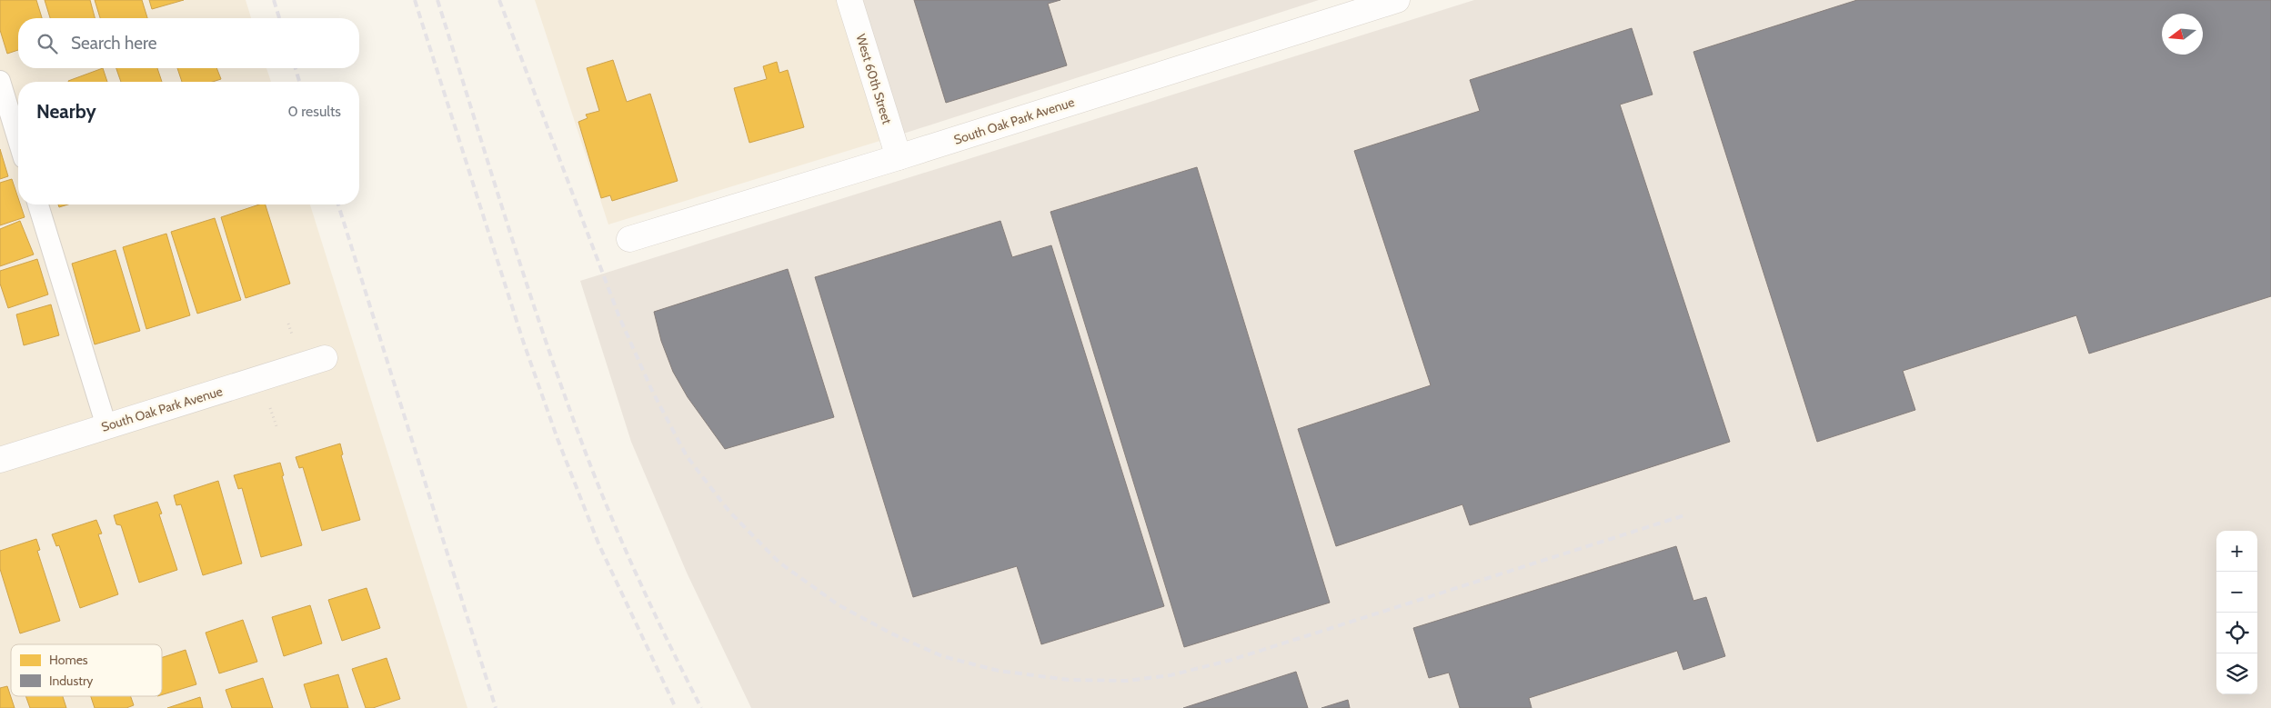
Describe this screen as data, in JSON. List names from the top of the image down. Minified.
{"streets":{"street":["West 60th Street","South Oak Park Avenue"]},"crossings":[["West 60th Street","South Oak Park Avenue"]],"legend":["Homes","Industry"],"north":"left","page":{"search":"Search here","heading":["Nearby","0 results"],"map_buttons":["+","−"]}}
